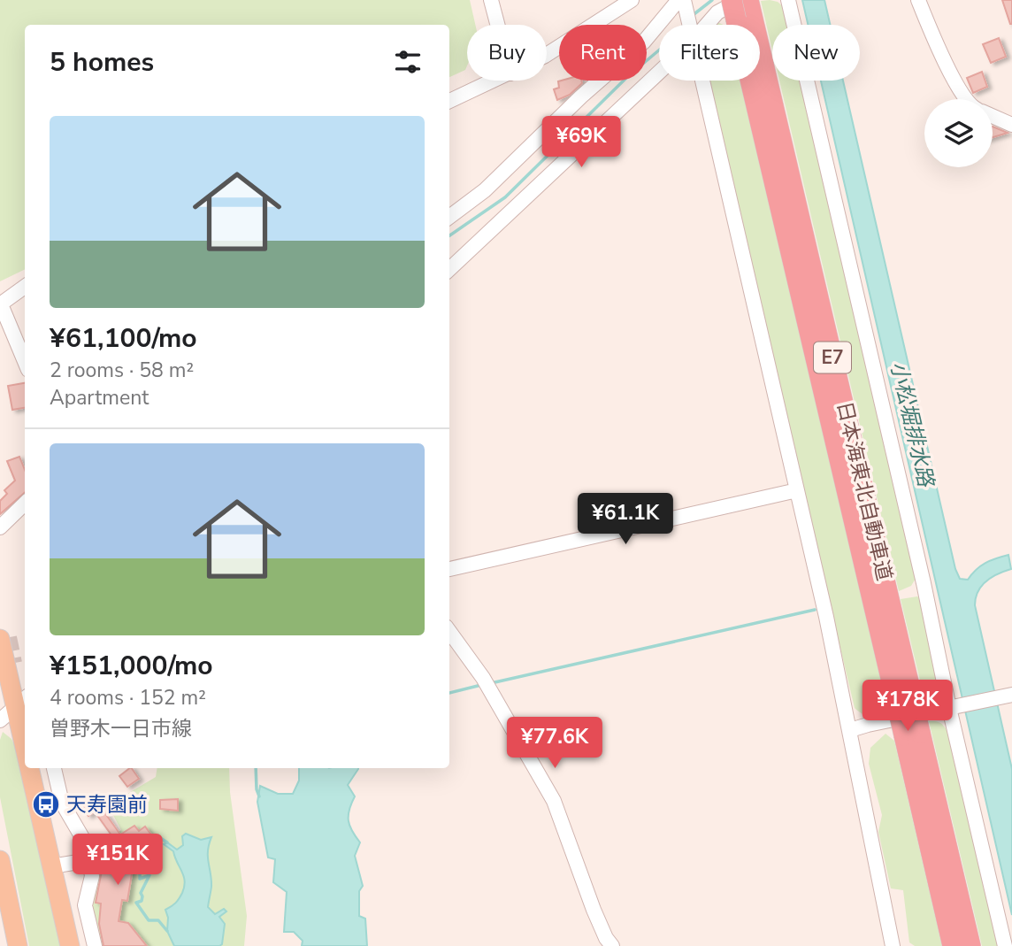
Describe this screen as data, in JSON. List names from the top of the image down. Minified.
{"streets":{"highway":["E7","日本海東北自動車道"]},"water":["小松堀排水路"],"places":{"bus stop":["天寿園前"]},"page":{"chip":["Buy","Rent","Filters","New"],"heading":"5 homes","list":[{"name":"¥61,100/mo","note":"2 rooms · 58 m² · Apartment"},{"name":"¥151,000/mo","note":"4 rooms · 152 m² · 曽野木一日市線"}],"price":["¥69K","¥61.1K","¥178K","¥77.6K","¥151K"]}}
